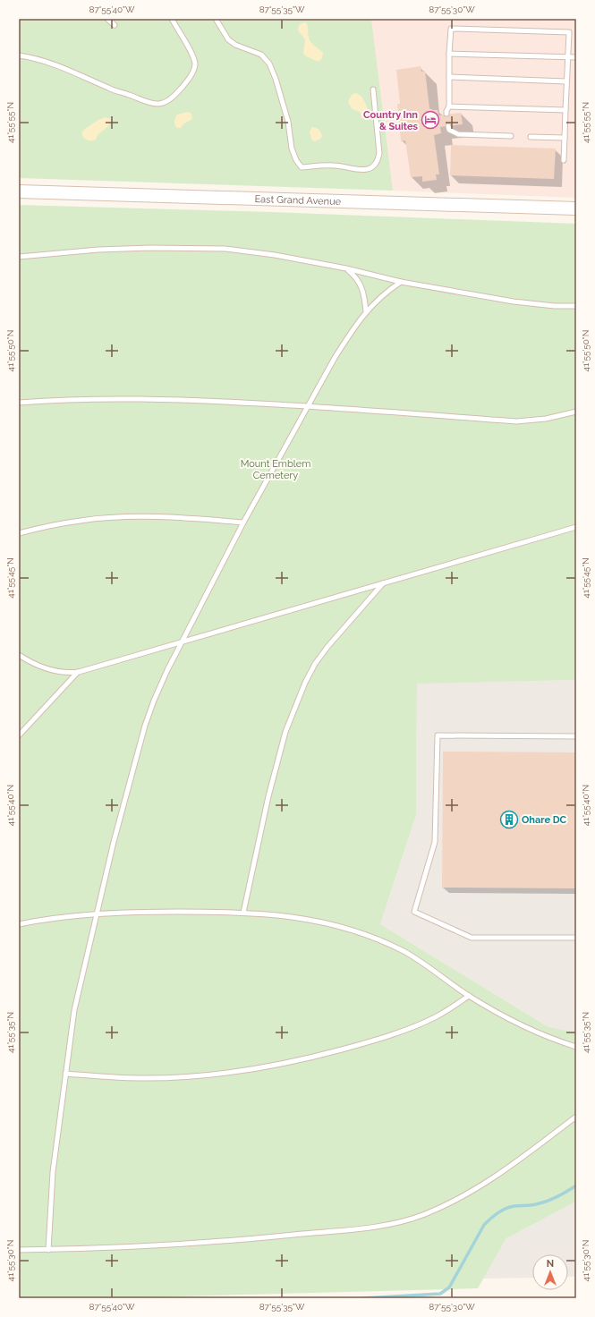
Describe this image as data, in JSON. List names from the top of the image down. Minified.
{"streets":{"main road":["East Grand Avenue"]},"parks":["Mount Emblem Cemetery"],"places":{"hotel":["Country Inn & Suites"],"building":["Ohare DC"]},"north":"top","coordinates":["87°55'40\"W","87°55'35\"W","87°55'30\"W","41°55'55\"N","41°55'50\"N","41°55'45\"N","41°55'40\"N","41°55'35\"N","41°55'30\"N"]}
